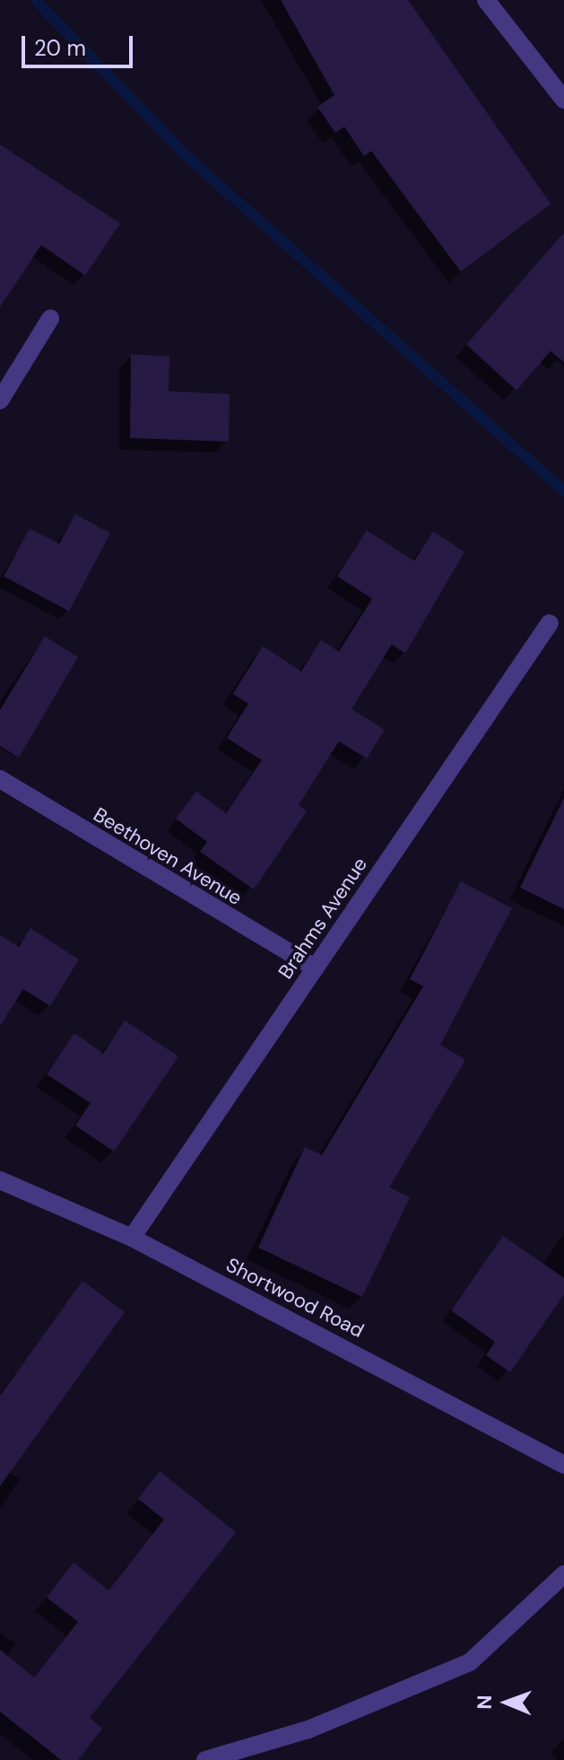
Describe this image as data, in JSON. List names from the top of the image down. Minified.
{"streets":{"street":["Beethoven Avenue","Brahms Avenue","Shortwood Road"]},"crossings":[["Beethoven Avenue","Brahms Avenue"],["Brahms Avenue","Shortwood Road"]],"scale_bar":"20 m","north":"left"}
